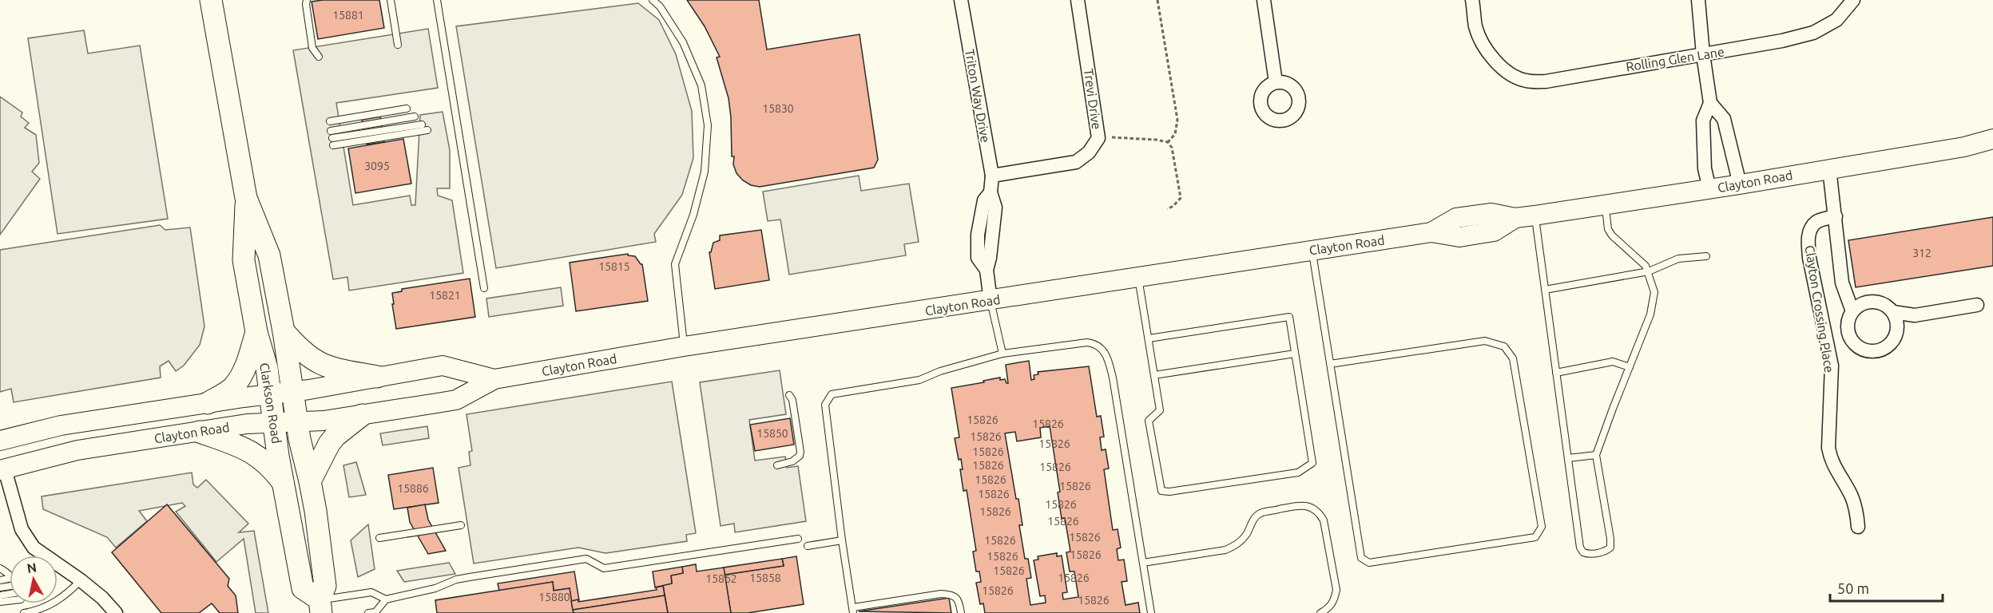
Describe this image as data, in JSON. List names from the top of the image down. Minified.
{"streets":{"main road":["Clayton Road","Clarkson Road"],"street":["Rolling Glen Lane","Triton Way Drive","Trevi Drive","Clayton Crossing Place"]},"crossings":[["Triton Way Drive","Trevi Drive"],["Triton Way Drive","Clayton Road"],["Clayton Road","Clarkson Road"]],"house_numbers":["15881","15830","3095","312","15815","15821","15826","15826","15850","15826","15826","15826","15826","15826","15826","15826","15886","15826","15826","15826","15826","15826","15826","15826","15826","15826","15858","15826","15862","15826","15880","15826"],"scale_bar":"50 m","north":"top"}
